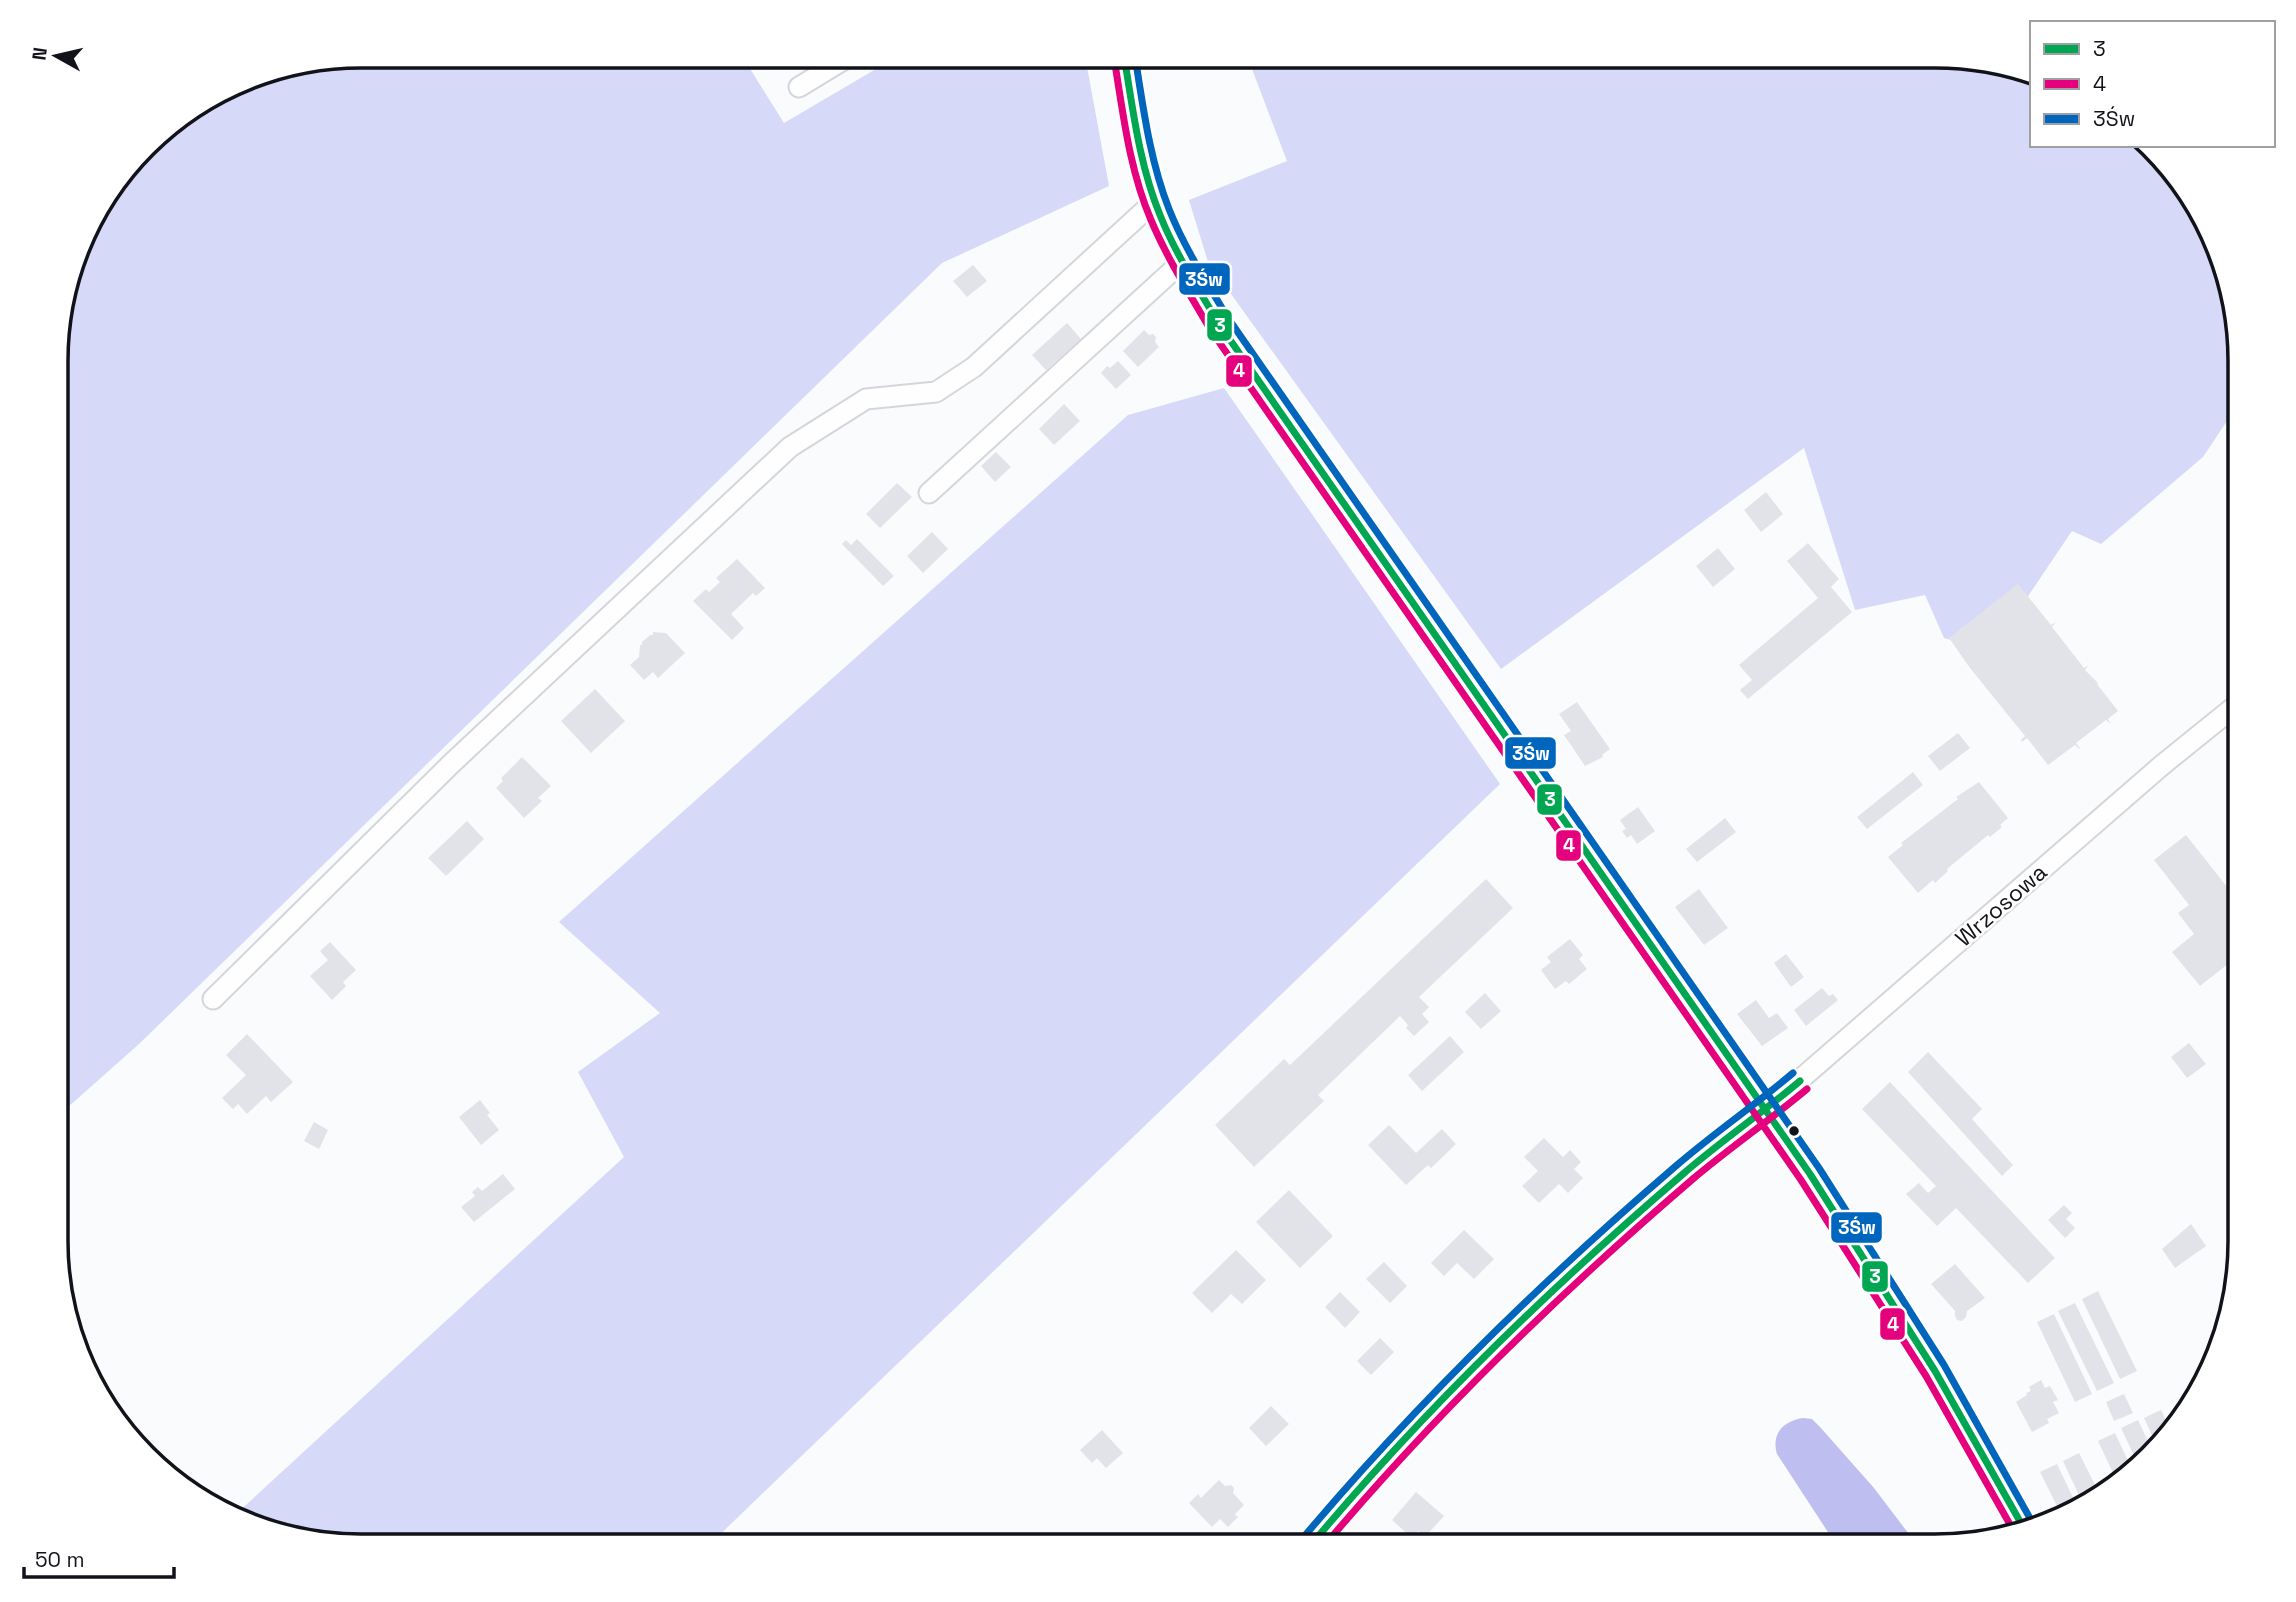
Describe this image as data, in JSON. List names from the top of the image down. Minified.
{"streets":{"street":["Wrzosowa"]},"lines":["transit line 3","transit line 4","transit line 3Św"],"legend":["3","4","3Św"],"scale_bar":"50 m","north":"left"}
